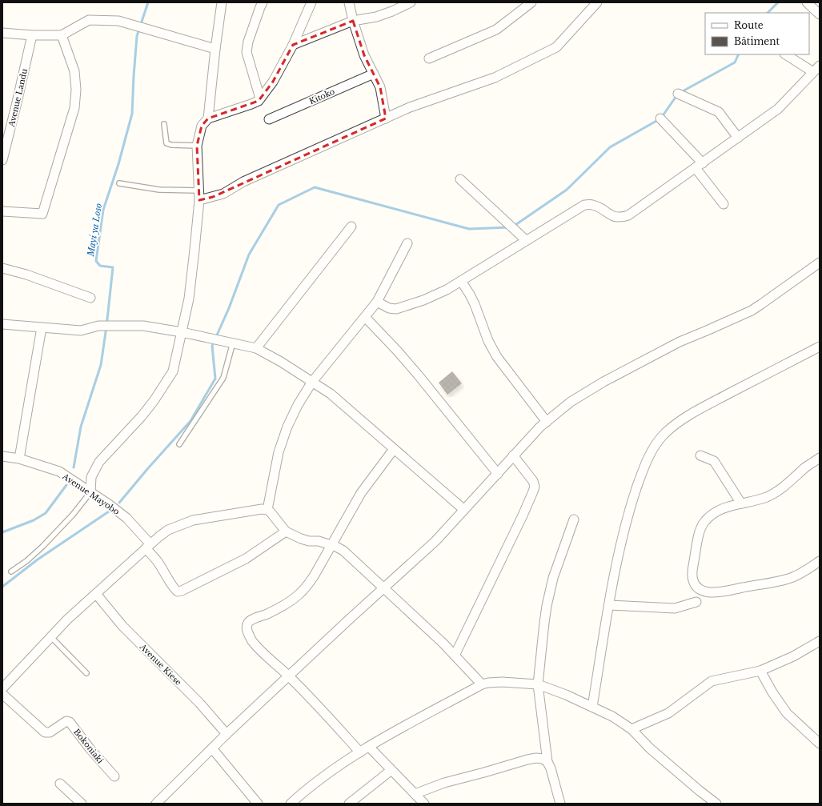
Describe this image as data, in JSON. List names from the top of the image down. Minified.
{"streets":{"street":["Kitoko","Avenue Landu","Avenue Mayobo","Avenue Kiese","Bokoniaki"]},"water":["Mayi ya Loso"],"legend":["Route","Bâtiment"]}
